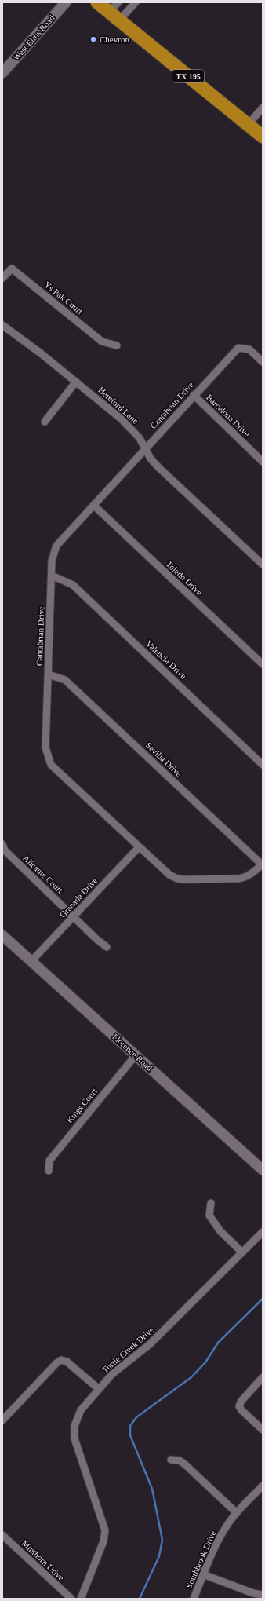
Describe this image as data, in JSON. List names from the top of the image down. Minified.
{"streets":{"highway":["TX 195"],"street":["West Elms Road","Ys Pak Court","Hereford Lane","Cantabrian Drive","Barcelona Drive","Toledo Drive","Valencia Drive","Sevilla Drive","Alicante Court","Granada Drive","Florence Road","Kings Court","Turtle Creek Drive","Southbrook Drive","Minthorn Drive"]},"crossings":[["Hereford Lane","Cantabrian Drive"],["Cantabrian Drive","Barcelona Drive"],["Cantabrian Drive","Toledo Drive"],["Cantabrian Drive","Valencia Drive"],["Cantabrian Drive","Sevilla Drive"],["Cantabrian Drive","Granada Drive"],["Alicante Court","Granada Drive"],["Granada Drive","Florence Road"],["Florence Road","Kings Court"]],"places":["Chevron"]}
